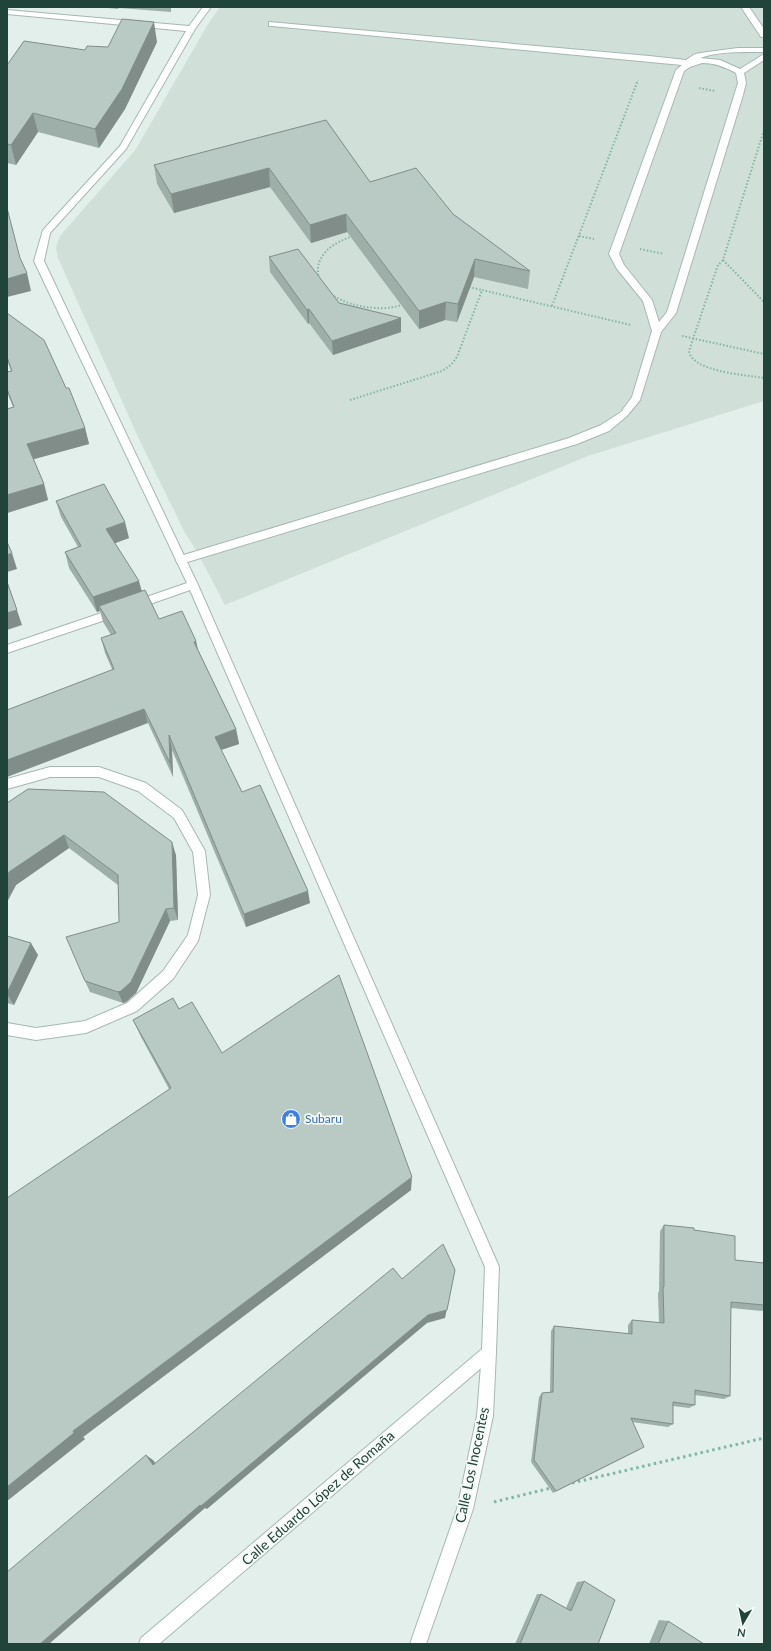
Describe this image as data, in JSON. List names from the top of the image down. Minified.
{"streets":{"street":["Calle Los Inocentes","Calle Eduardo López de Romaña"]},"crossings":[["Calle Los Inocentes","Calle Eduardo López de Romaña"]],"places":{"shop":["Subaru"]},"north":"bottom"}
